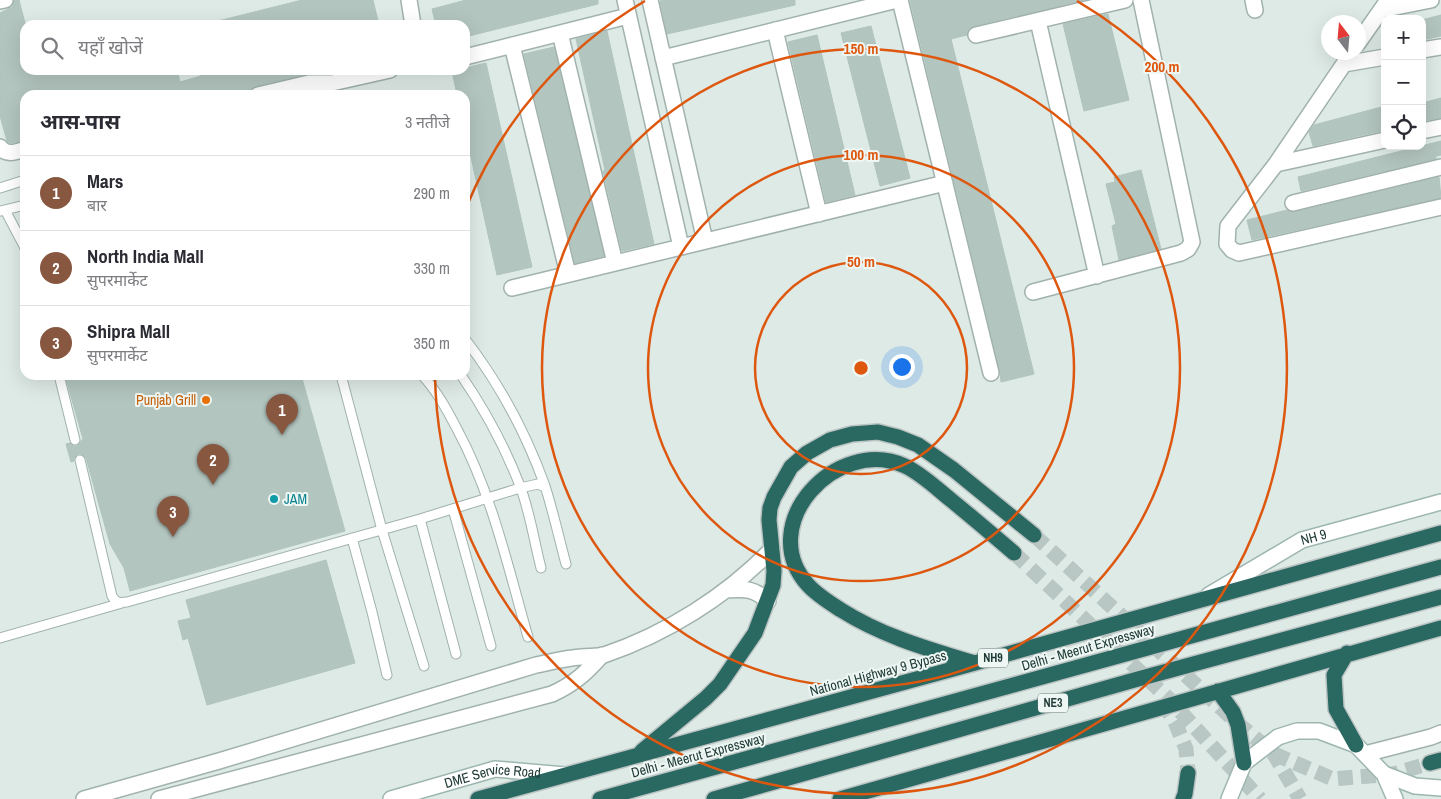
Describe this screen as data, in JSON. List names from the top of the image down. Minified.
{"streets":{"highway":["Delhi - Meerut Expressway","NH9","National Highway 9 Bypass","NE3"],"street":["NH 9","DME Service Road"]},"crossings":[["NH 9","NH9"],["NH 9","National Highway 9 Bypass"],["NH9","National Highway 9 Bypass"],["NH9","DME Service Road"],["National Highway 9 Bypass","DME Service Road"]],"places":["Punjab Grill","JAM"],"north":"top","page":{"map_buttons":["+","−"],"search":"यहाँ खोजें","heading":["आस-पास","3 नतीजे"],"list":[{"mark":"1","name":"Mars","note":"बार","value":"290 m"},{"mark":"2","name":"North India Mall","note":"सुपरमार्केट","value":"330 m"},{"mark":"3","name":"Shipra Mall","note":"सुपरमार्केट","value":"350 m"}],"pins":["1","2","3"]},"rings":["150 m","200 m","100 m","50 m"]}
